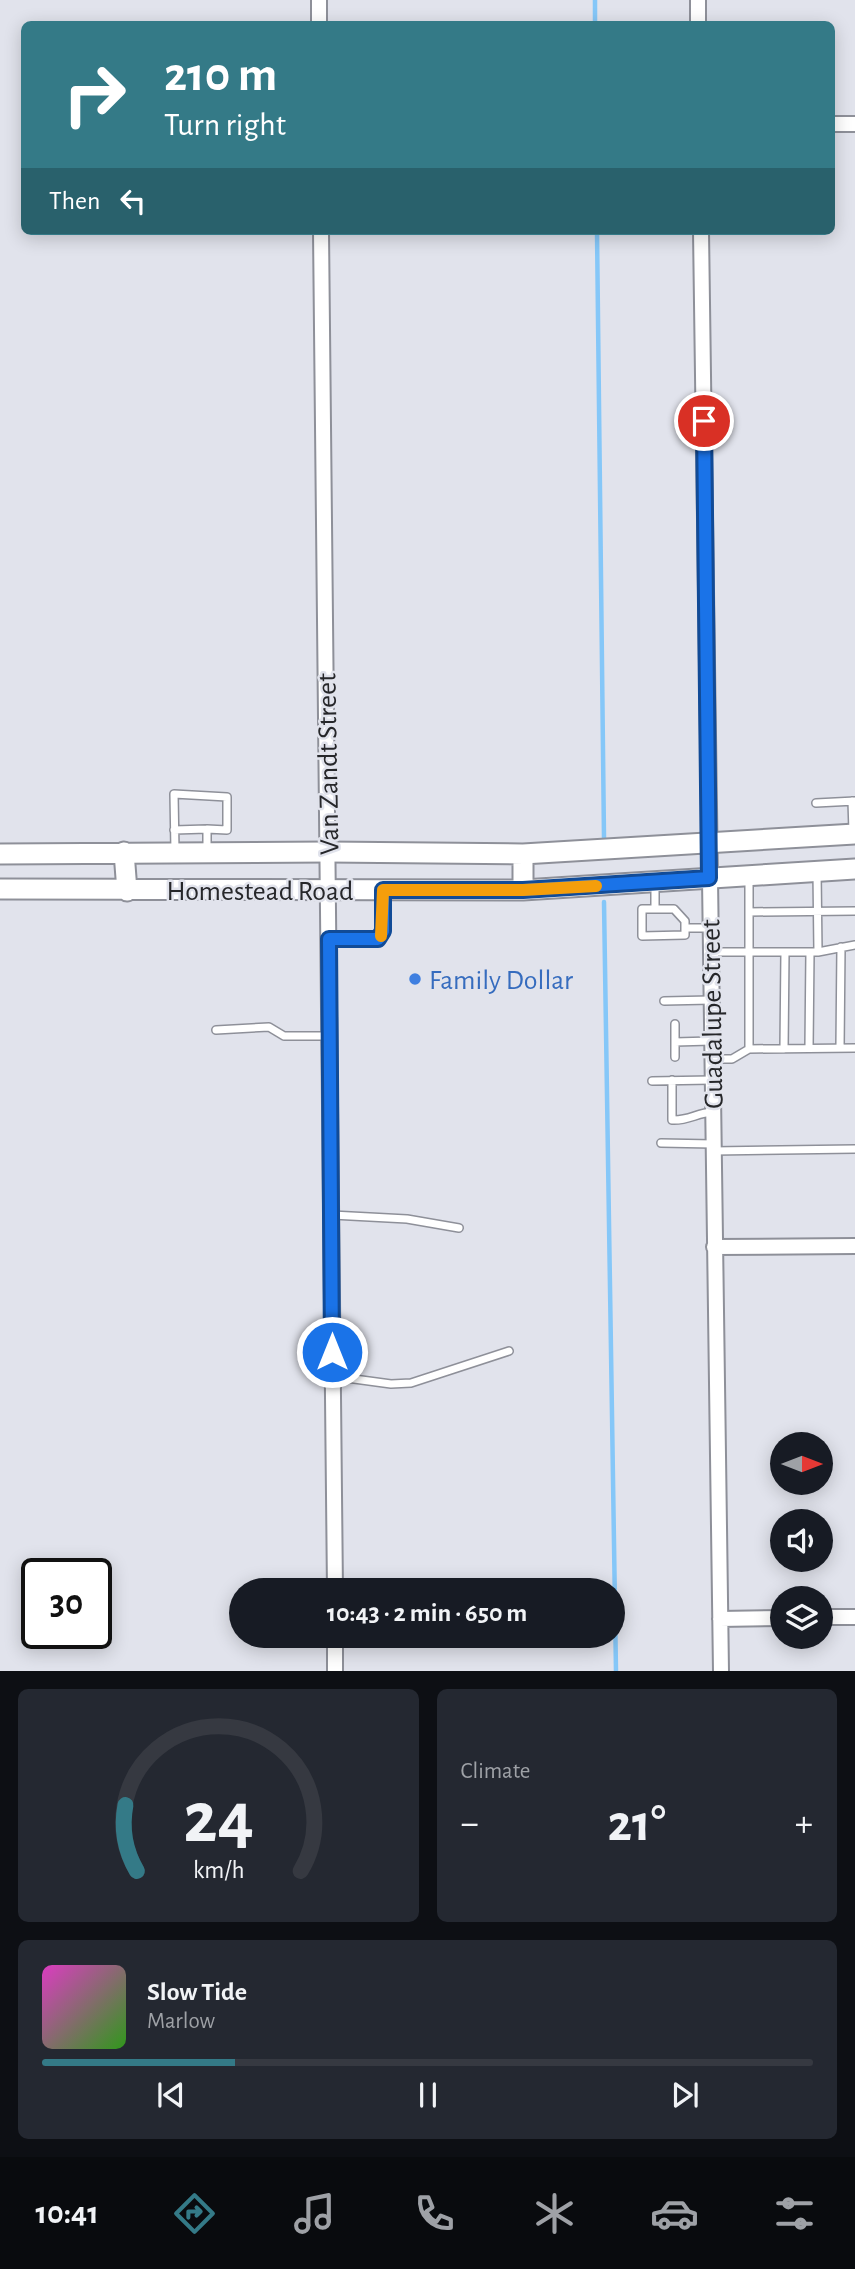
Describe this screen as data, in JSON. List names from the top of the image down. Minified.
{"streets":{"main road":["Homestead Road"],"street":["Van Zandt Street","Guadalupe Street"]},"crossings":[["Van Zandt Street","Homestead Road"],["Homestead Road","Guadalupe Street"]],"places":["Family Dollar"],"north":"right","page":{"turn":["210 m","Turn right"],"then":"Then","limit":"30","trip":"10:43 · 2 min · 650 m","tile":"Climate","heat":["−","21°","+"],"song":["Slow Tide","Marlow"],"tabs":"10:41","gauge":["24","km/h"]}}
